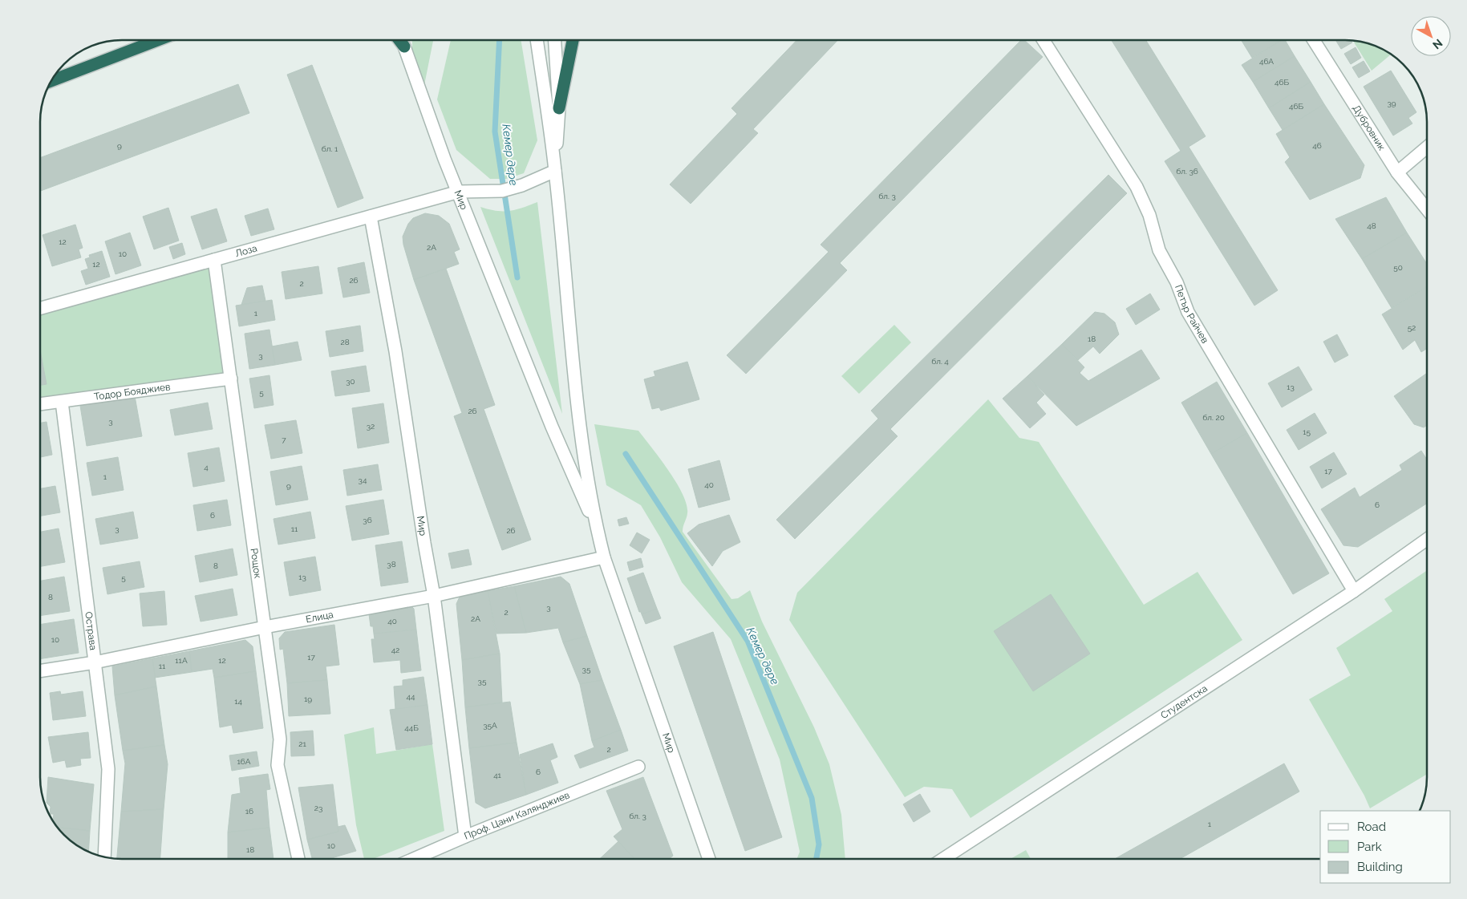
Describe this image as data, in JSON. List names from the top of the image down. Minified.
{"streets":{"street":["Дубровник","Мир","Лоза","Петър Райчев","Тодор Бояджиев","Рощок","Елица","Острава","Студентска","Проф. Цани Калянджиев"]},"crossings":[["Мир","Лоза"],["Мир","Елица"],["Мир","Проф. Цани Калянджиев"],["Лоза","Рощок"],["Петър Райчев","Студентска"],["Тодор Бояджиев","Рощок"],["Тодор Бояджиев","Острава"],["Рощок","Елица"],["Елица","Острава"]],"water":["Кемер дере"],"house_numbers":["46А","46Б","39","46Б","9","46","бл. 1","бл. 36","бл. 3","48","12","2А","10","12","50","26","2","1","52","18","28","3","бл. 4","30","13","5","26","бл. 20","3","32","15","7","4","17","1","34","40","9","6","6","36","3","11","26","38","8","13","5","8","3","2","2А","40","10","42","17","11А","12","11","35","35","44","19","14","35A","44Б","21","2","16А","6","41","23","16","бл. 3","1","10","18"],"legend":["Road","Park","Building"],"north":"bottom right"}
